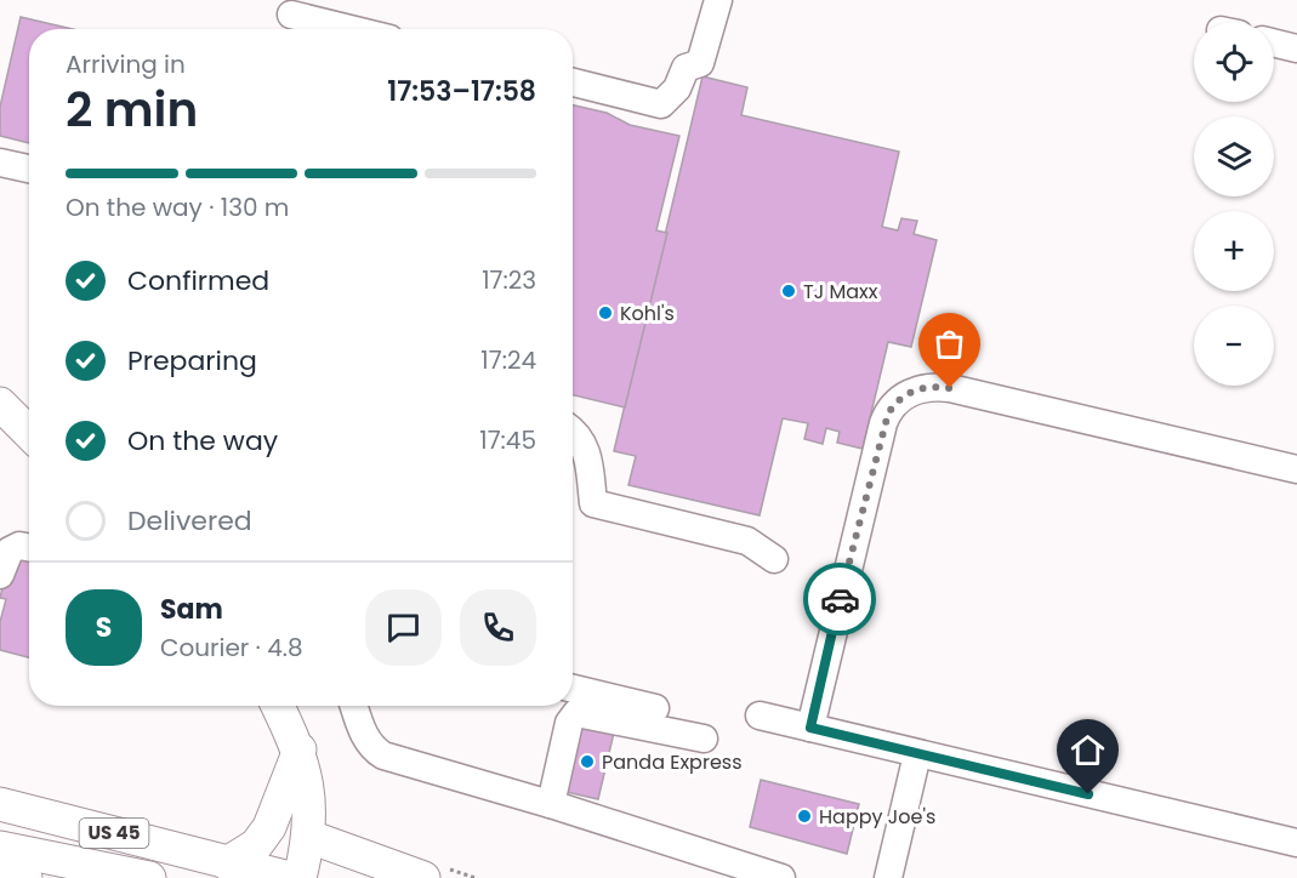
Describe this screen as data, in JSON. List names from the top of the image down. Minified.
{"streets":{"main road":["US 45"]},"places":["TJ Maxx","Kohl's","Panda Express","Happy Joe's"],"page":{"map_buttons":["+","−"],"heading":["2 min","Arriving in","17:53–17:58"],"panel":["Sam","Courier · 4.8"],"bar":"On the way · 130 m","list":[["Confirmed","17:23"],["Preparing","17:24"],["On the way","17:45"],"Delivered"],"round":"S"}}
